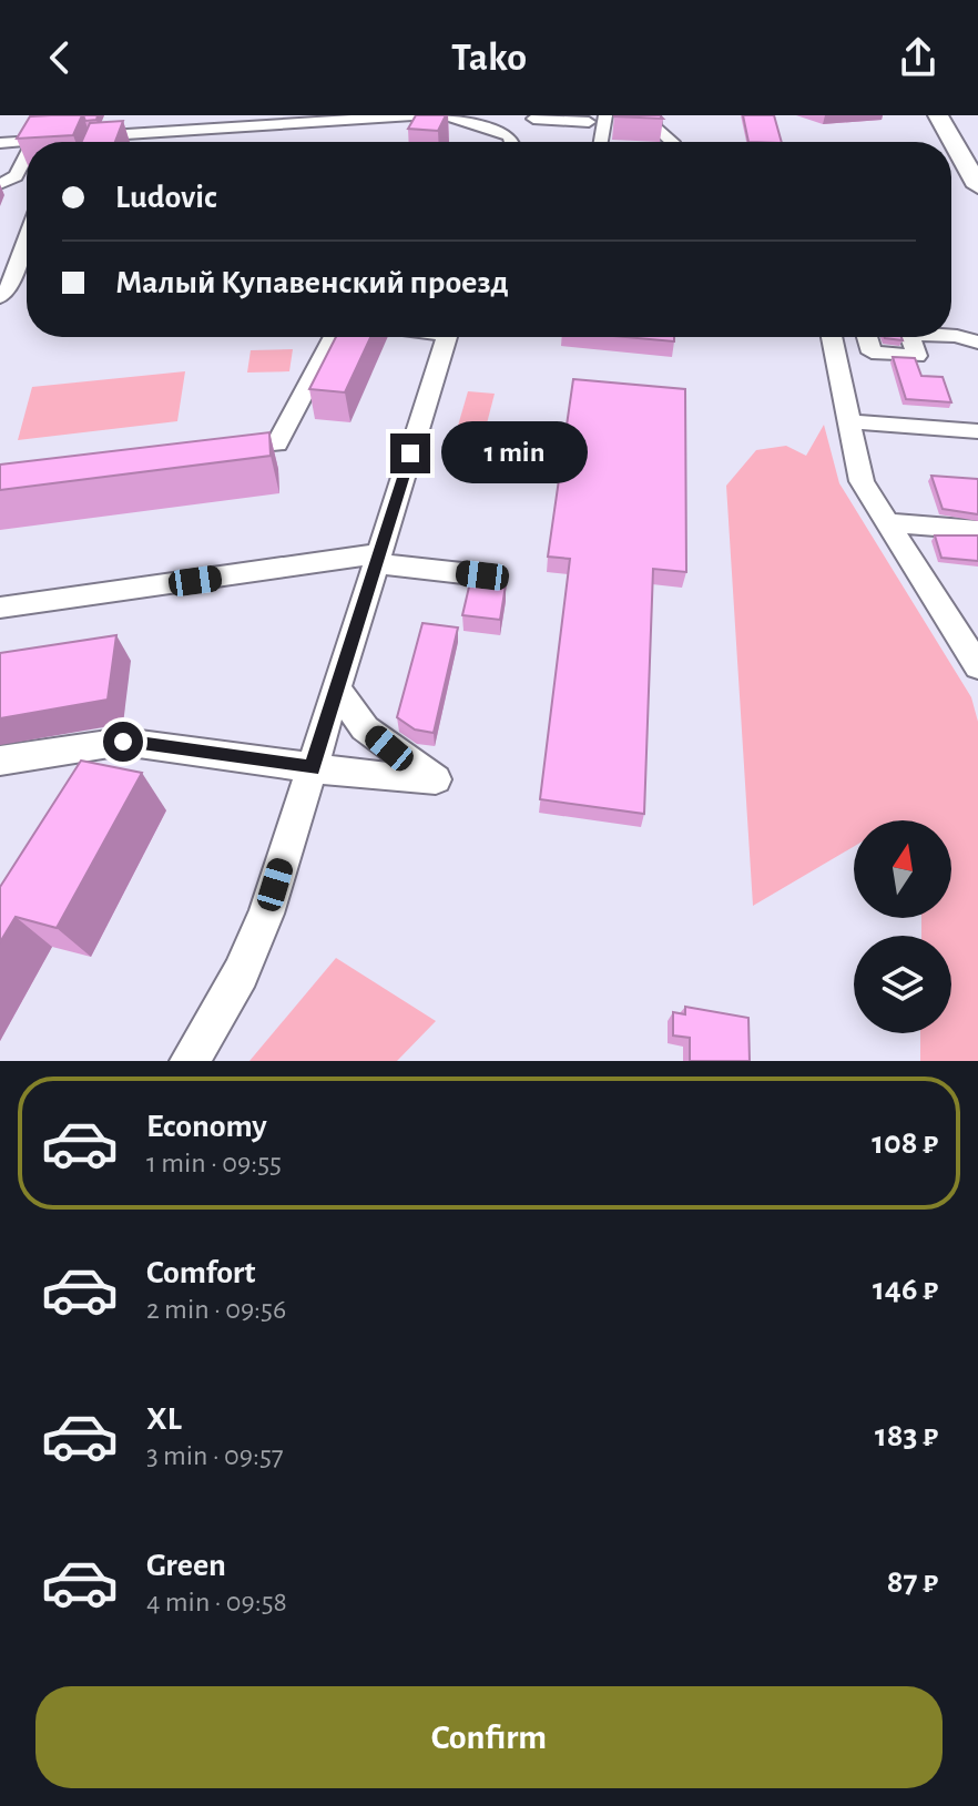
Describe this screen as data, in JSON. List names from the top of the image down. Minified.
{"north":"top","page":{"header":"Tako","banner":["Ludovic","Малый Купавенский проезд"],"bubble":"1 min","list":[{"name":"Economy","note":"1 min · 09:55","value":"108 ₽"},{"name":"Comfort","note":"2 min · 09:56","value":"146 ₽"},{"name":"XL","note":"3 min · 09:57","value":"183 ₽"},{"name":"Green","note":"4 min · 09:58","value":"87 ₽"}],"buttons":"Confirm"}}
